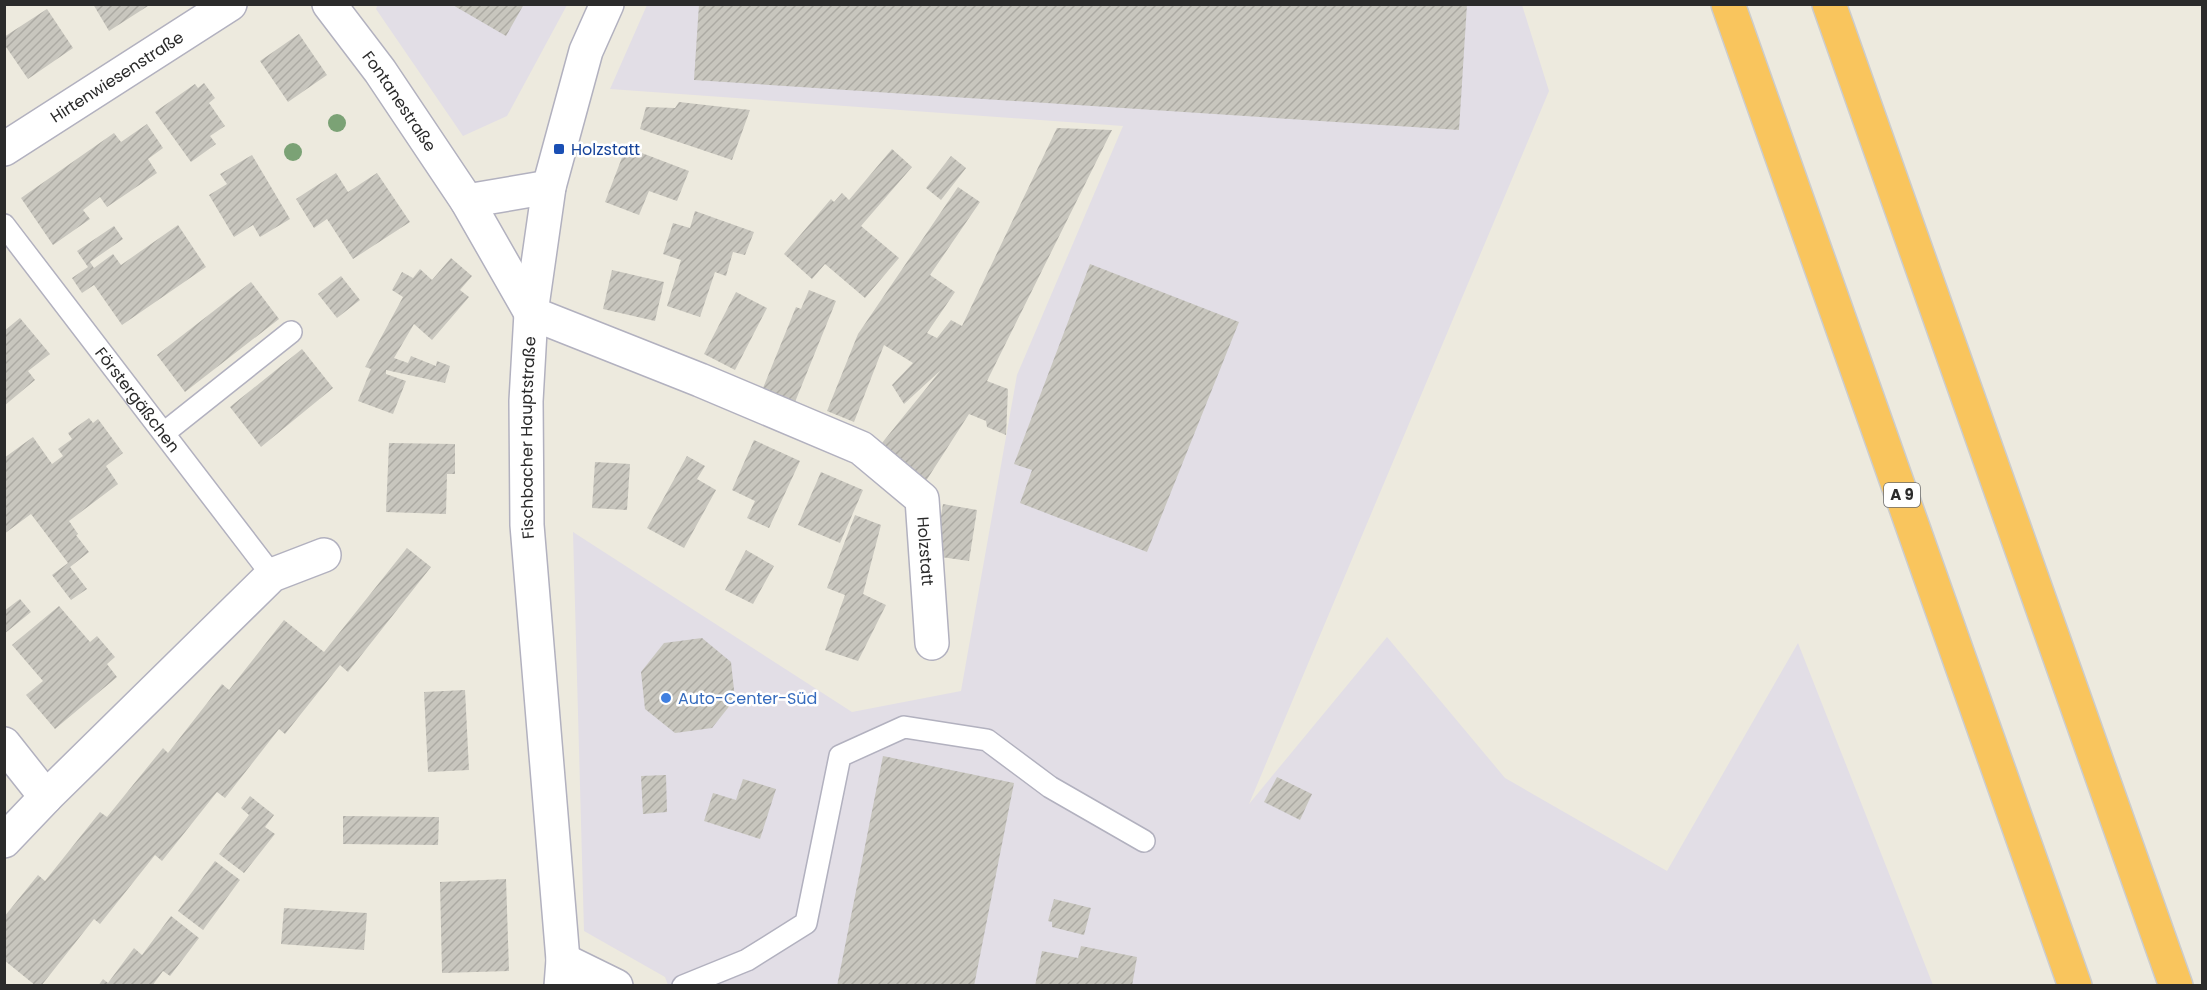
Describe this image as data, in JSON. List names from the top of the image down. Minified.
{"streets":{"highway":["A 9"],"street":["Hirtenwiesenstraße","Fontanestraße","Fischbacher Hauptstraße","Holzstatt"],"lane":["Förstergäßchen"]},"crossings":[["Fontanestraße","Fischbacher Hauptstraße"],["Fontanestraße","Holzstatt"],["Fischbacher Hauptstraße","Holzstatt"]],"places":{"transit":["Holzstatt"],"other":["Auto-Center-Süd"]}}
